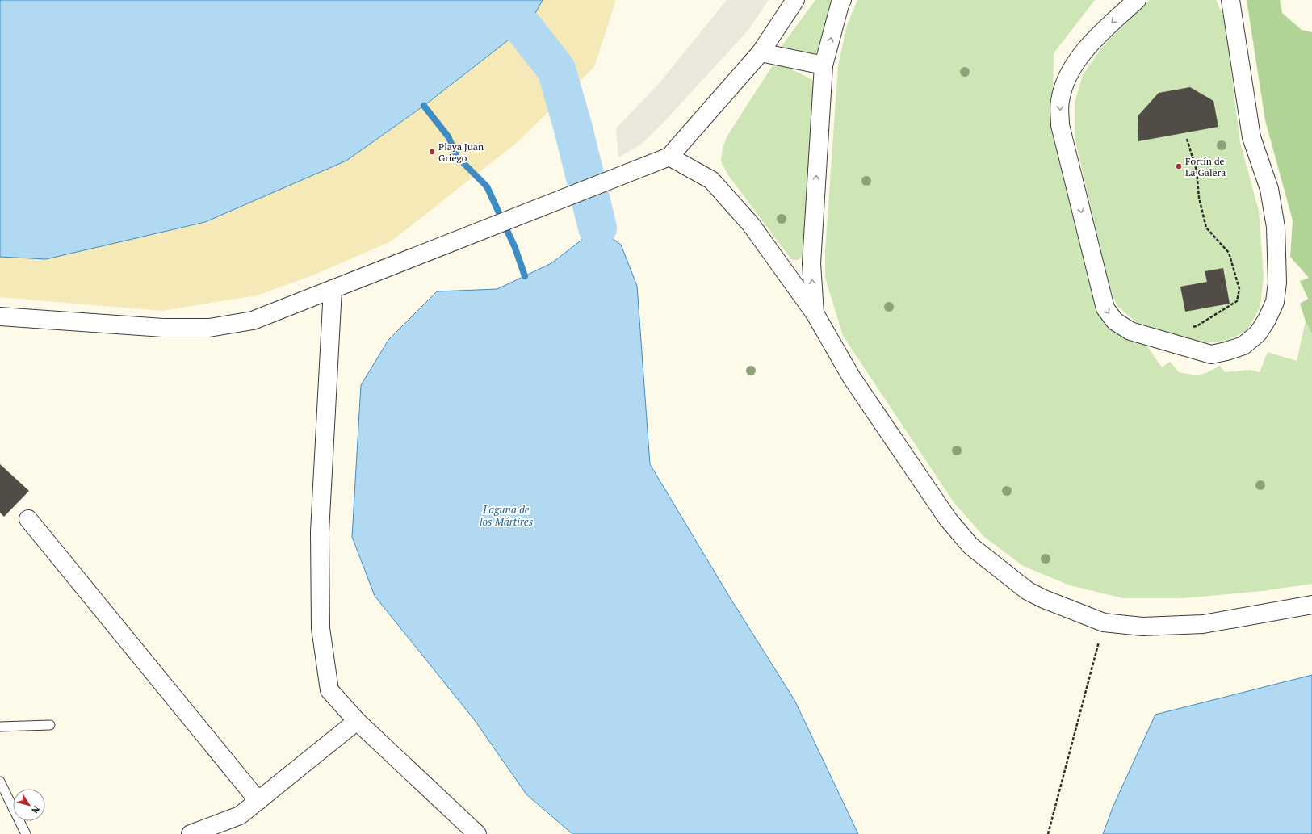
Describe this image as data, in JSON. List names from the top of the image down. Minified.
{"water":["Laguna de los Mártires"],"places":["Playa Juan Griego","Fortín de La Galera"],"north":"bottom right"}
